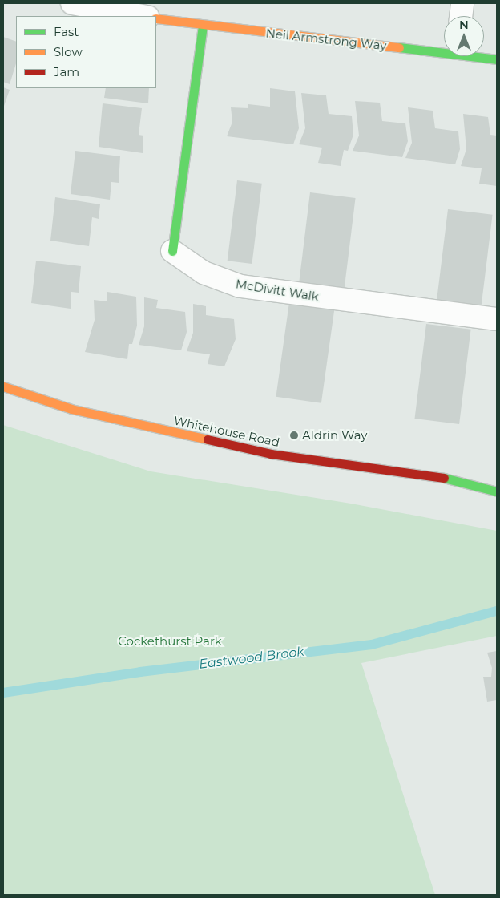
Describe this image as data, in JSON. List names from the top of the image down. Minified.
{"streets":{"street":["Neil Armstrong Way","McDivitt Walk","Whitehouse Road"]},"crossings":[["Neil Armstrong Way","McDivitt Walk"]],"water":["Eastwood Brook"],"parks":["Cockethurst Park"],"places":["Aldrin Way"],"legend":["Fast","Slow","Jam"],"north":"top"}
